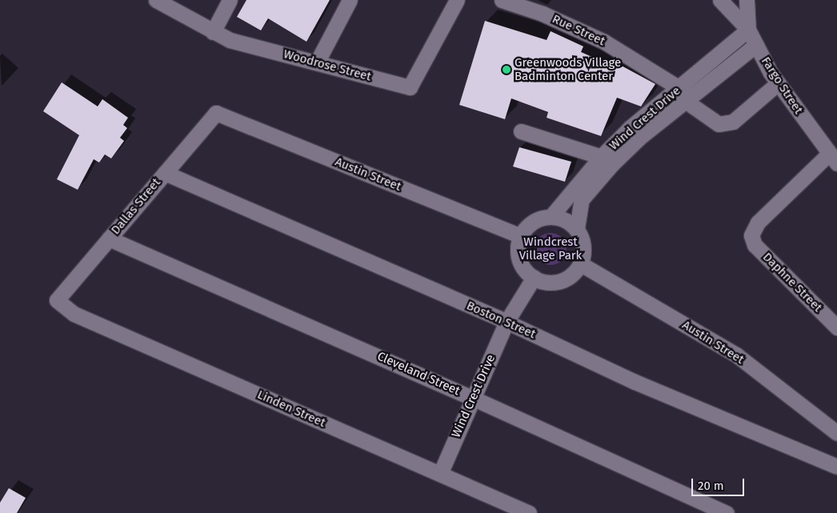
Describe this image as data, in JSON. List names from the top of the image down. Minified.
{"streets":{"street":["Rue Street","Woodrose Street","Fargo Street","Wind Crest Drive","Austin Street","Dallas Street","Daphne Street","Boston Street","Cleveland Street","Linden Street"]},"crossings":[["Rue Street","Fargo Street"],["Rue Street","Wind Crest Drive"],["Fargo Street","Wind Crest Drive"],["Fargo Street","Daphne Street"],["Wind Crest Drive","Austin Street"],["Wind Crest Drive","Boston Street"],["Wind Crest Drive","Cleveland Street"],["Wind Crest Drive","Linden Street"],["Austin Street","Dallas Street"],["Dallas Street","Boston Street"],["Dallas Street","Cleveland Street"],["Dallas Street","Linden Street"]],"parks":["Windcrest Village Park"],"places":["Greenwoods Village Badminton Center"],"scale_bar":"20 m"}
